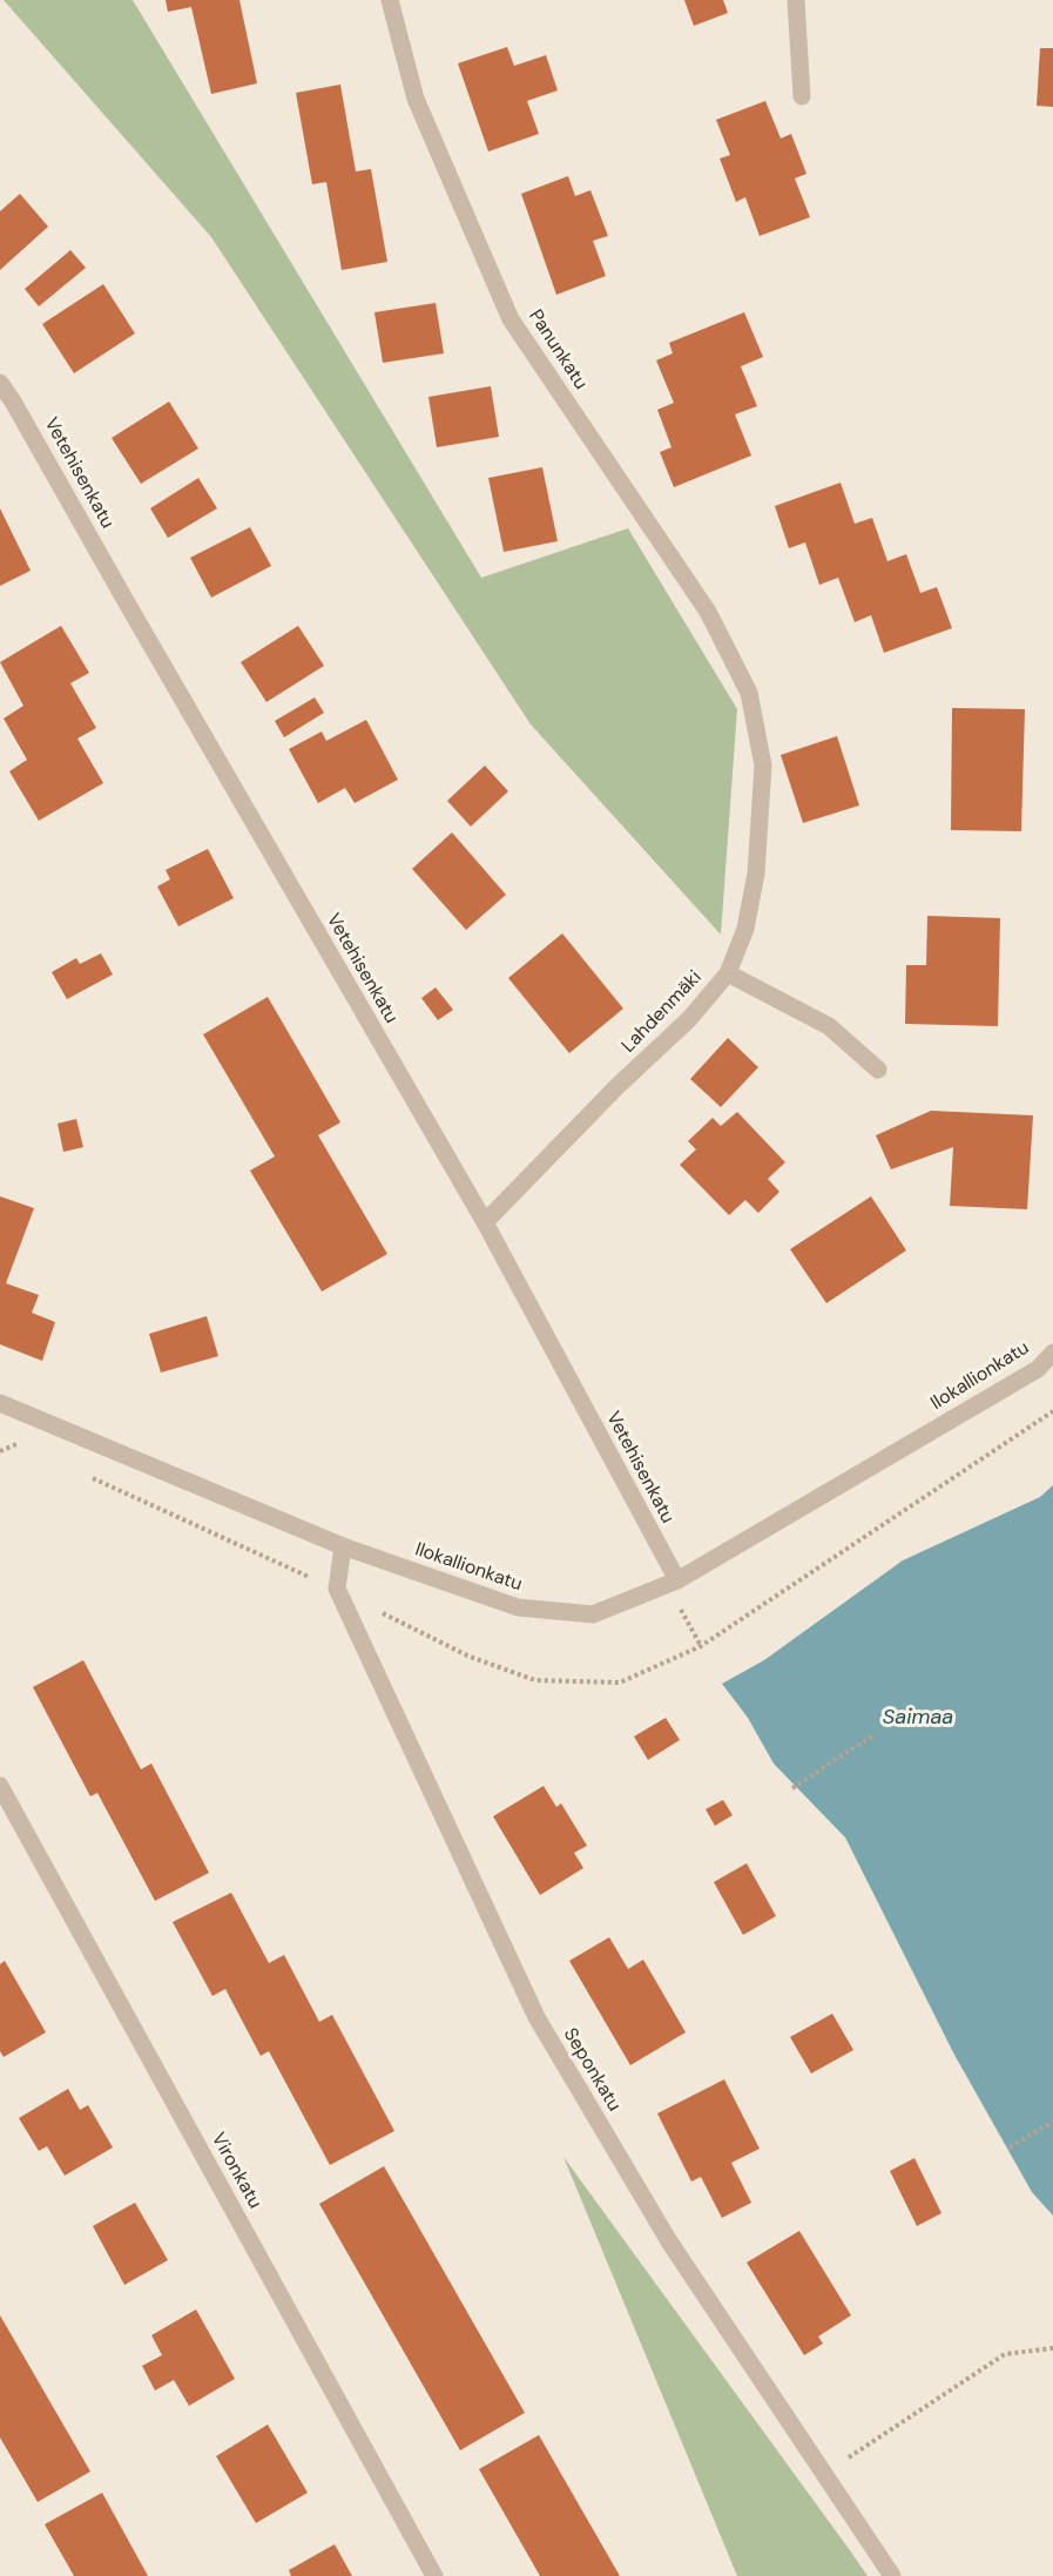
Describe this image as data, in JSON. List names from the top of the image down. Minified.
{"streets":{"street":["Panunkatu","Vetehisenkatu","Lahdenmäki","Ilokallionkatu","Seponkatu","Vironkatu"]},"crossings":[["Panunkatu","Lahdenmäki"],["Vetehisenkatu","Lahdenmäki"],["Vetehisenkatu","Ilokallionkatu"]],"water":["Saimaa"]}
